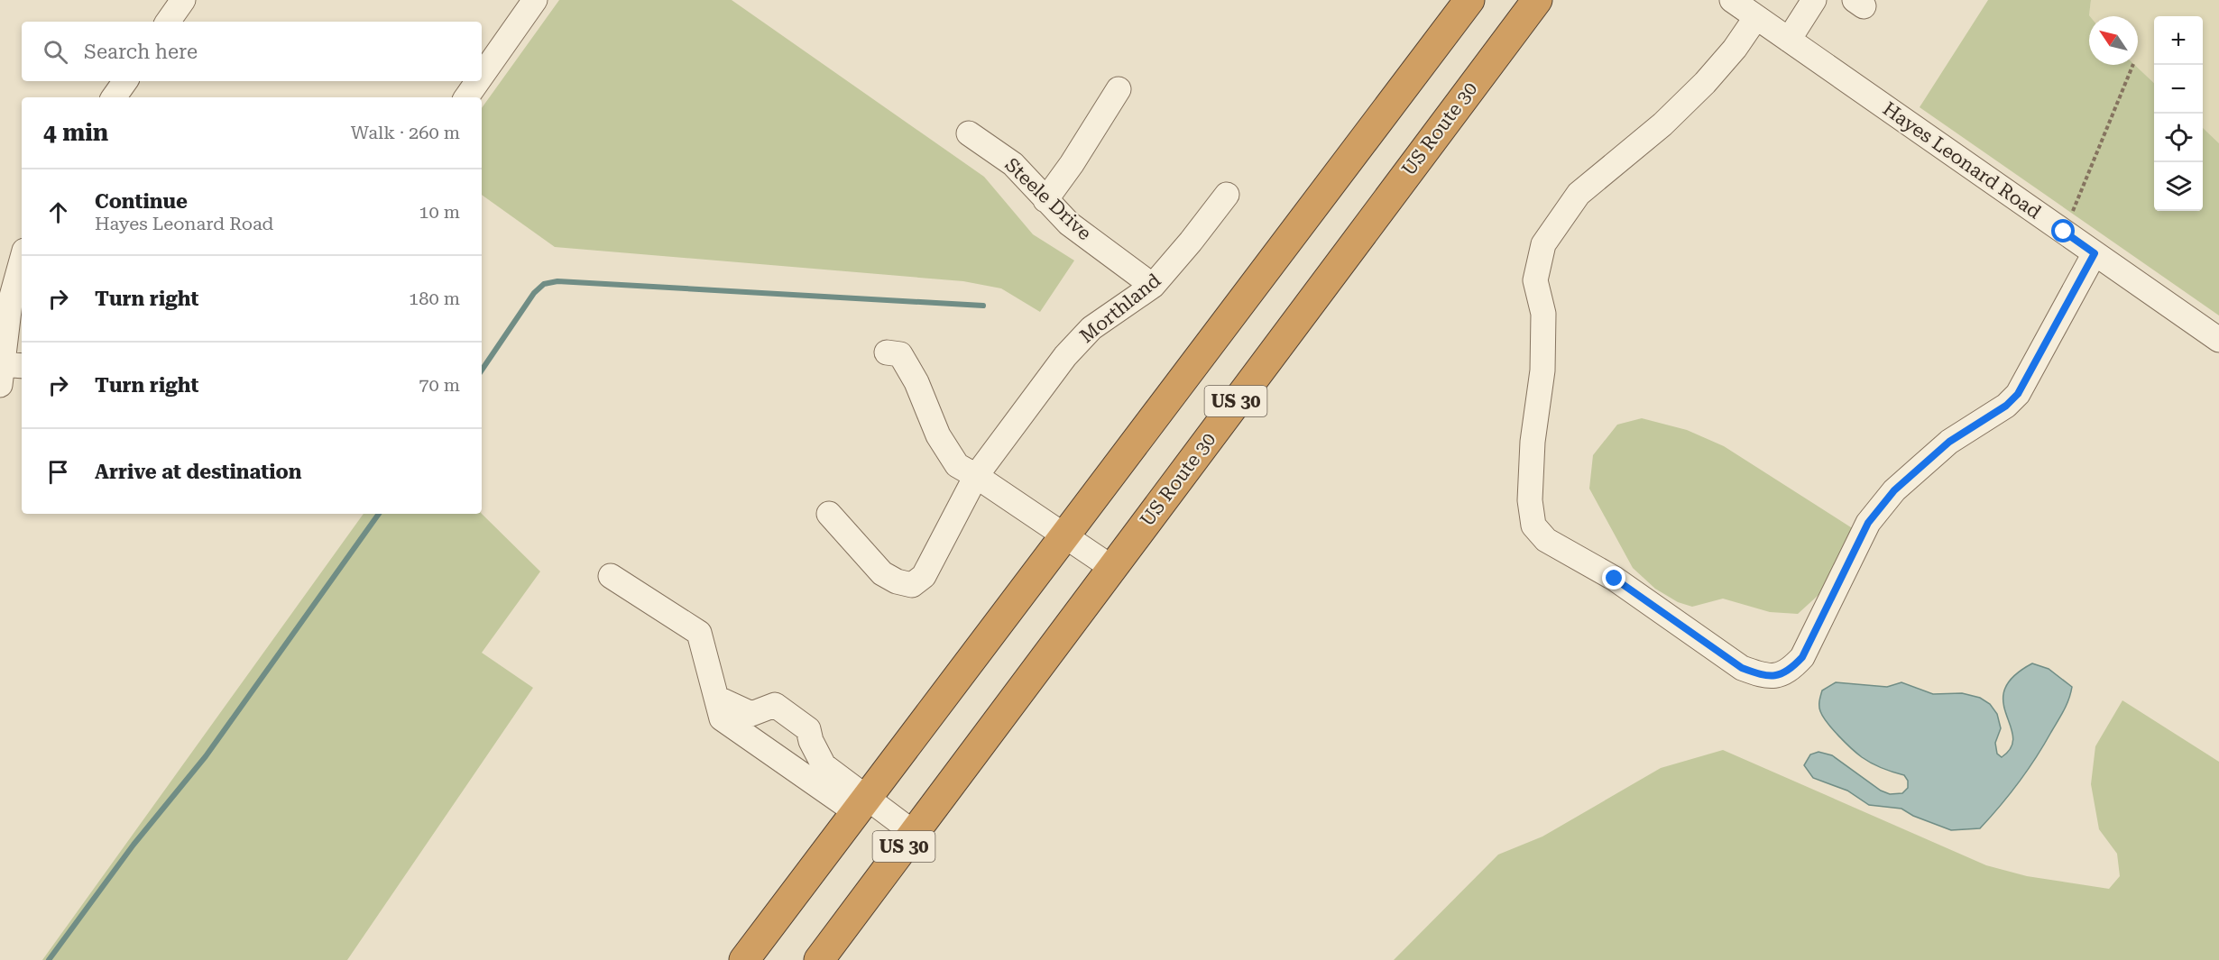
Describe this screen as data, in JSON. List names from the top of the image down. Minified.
{"streets":{"highway":["US Route 30","US 30"],"street":["Hayes Leonard Road","Steele Drive","Morthland"]},"crossings":[["Steele Drive","Morthland"]],"north":"top left","page":{"map_buttons":["+","−"],"search":"Search here","heading":["4 min","Walk · 260 m"],"list":[["Continue","Hayes Leonard Road","10 m"],["Turn right","180 m"],["Turn right","70 m"],"Arrive at destination"]}}
